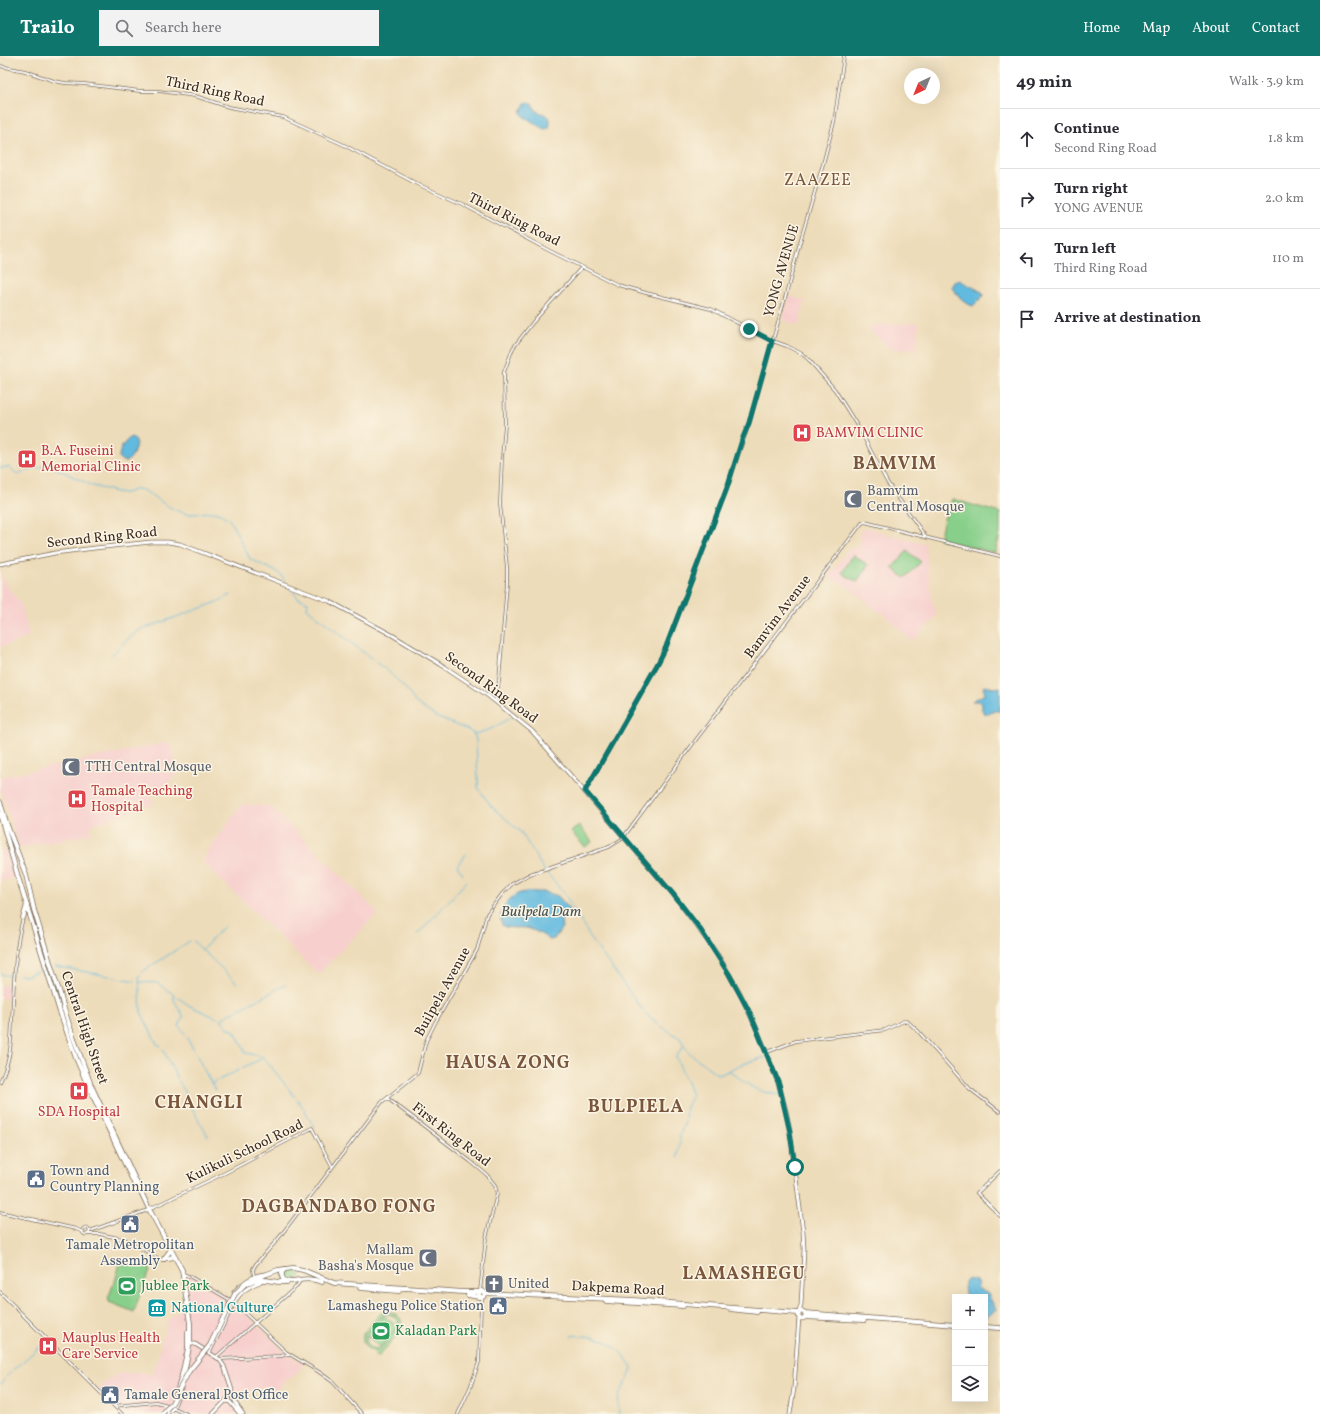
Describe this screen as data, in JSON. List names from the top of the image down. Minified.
{"streets":{"highway":["Central High Street","Dakpema Road"],"main road":["Second Ring Road"],"street":["Third Ring Road","YONG AVENUE","Bamvim Avenue","Builpela Avenue","First Ring Road","Kulikuli School Road"]},"crossings":[["Third Ring Road","YONG AVENUE"],["Third Ring Road","Bamvim Avenue"],["YONG AVENUE","Second Ring Road"],["Second Ring Road","Bamvim Avenue"],["Second Ring Road","Builpela Avenue"],["Second Ring Road","Dakpema Road"],["Bamvim Avenue","Builpela Avenue"],["Builpela Avenue","First Ring Road"],["Builpela Avenue","Kulikuli School Road"],["Central High Street","Kulikuli School Road"],["First Ring Road","Dakpema Road"]],"districts":["ZAAZEE","BAMVIM","HAUSA ZONG","CHANGLI","BULPIELA","DAGBANDABO FONG","LAMASHEGU"],"water":["Builpela Dam"],"places":{"hospital":["BAMVIM CLINIC","B.A. Fuseini Memorial Clinic","Tamale Teaching Hospital","SDA Hospital","Mauplus Health Care Service"],"mosque":["Bamvim Central Mosque","TTH Central Mosque","Mallam Basha's Mosque"],"public building":["Town and Country Planning","Tamale Metropolitan Assembly","Lamashegu Police Station","Tamale General Post Office"],"church":["United"],"sports":["Jublee Park","Kaladan Park"],"museum":["National Culture"]},"north":"bottom left","page":{"header":"Trailo","search":"Search here","nav":["Home","Map","About","Contact"],"heading":["49 min","Walk · 3.9 km"],"list":[["Continue","Second Ring Road","1.8 km"],["Turn right","YONG AVENUE","2.0 km"],["Turn left","Third Ring Road","110 m"],"Arrive at destination"],"map_buttons":["+","−"]}}
